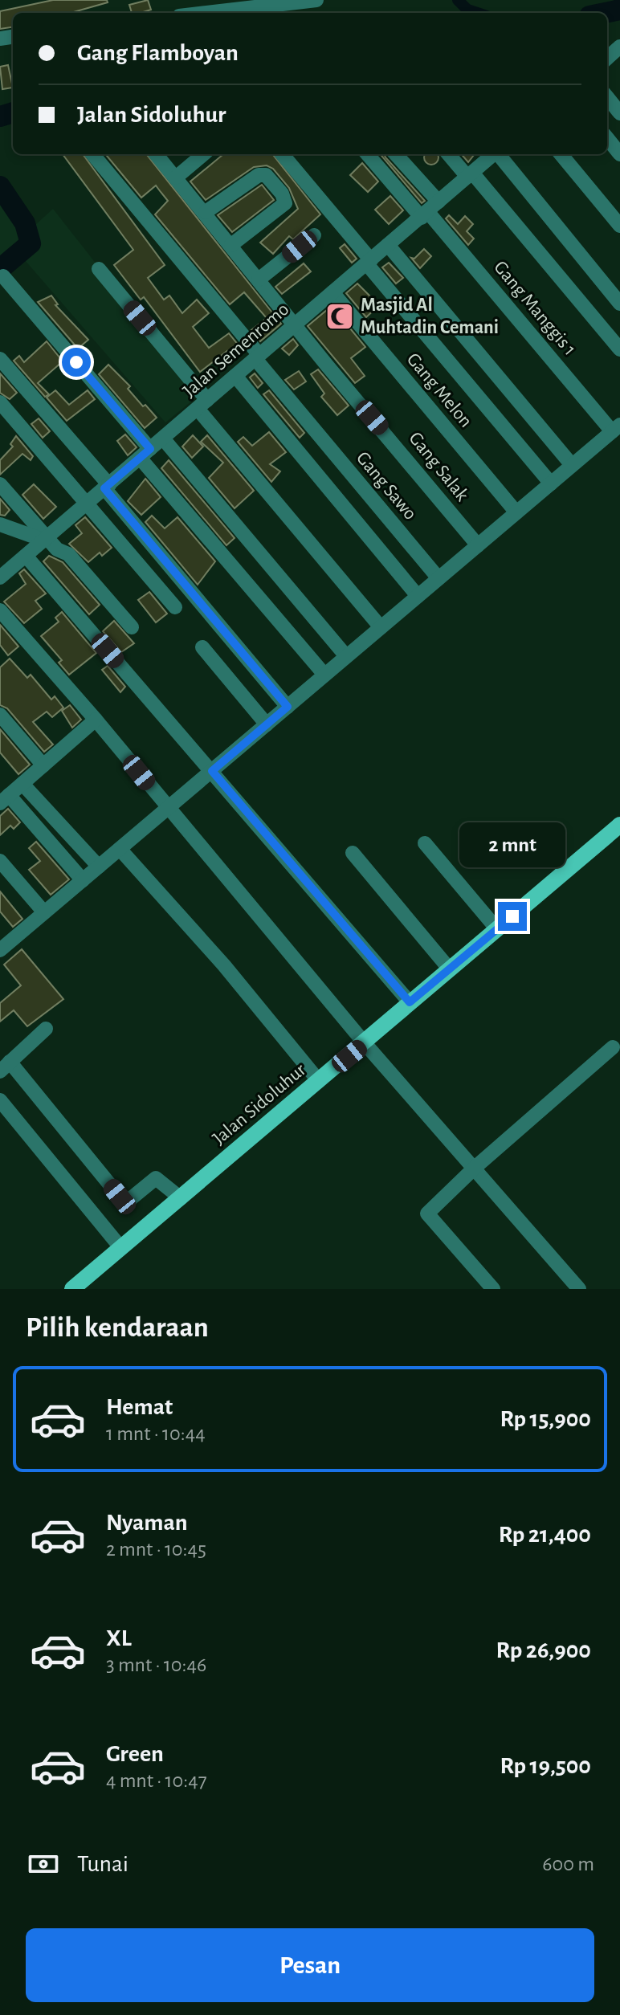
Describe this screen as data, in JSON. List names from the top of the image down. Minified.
{"streets":{"main road":["Jalan Sidoluhur"],"street":["Gang Manggis 1","Jalan Semenromo","Gang Melon","Gang Salak","Gang Sawo"]},"crossings":[["Gang Manggis 1","Jalan Semenromo"],["Jalan Semenromo","Gang Melon"],["Jalan Semenromo","Gang Salak"],["Jalan Semenromo","Gang Sawo"]],"places":{"mosque":["Masjid Al Muhtadin Cemani"]},"page":{"banner":["Gang Flamboyan","Jalan Sidoluhur"],"bubble":"2 mnt","heading":"Pilih kendaraan","list":[{"name":"Hemat","note":"1 mnt · 10:44","value":"Rp 15,900"},{"name":"Nyaman","note":"2 mnt · 10:45","value":"Rp 21,400"},{"name":"XL","note":"3 mnt · 10:46","value":"Rp 26,900"},{"name":"Green","note":"4 mnt · 10:47","value":"Rp 19,500"}],"pay":["Tunai","600 m"],"buttons":"Pesan"}}
